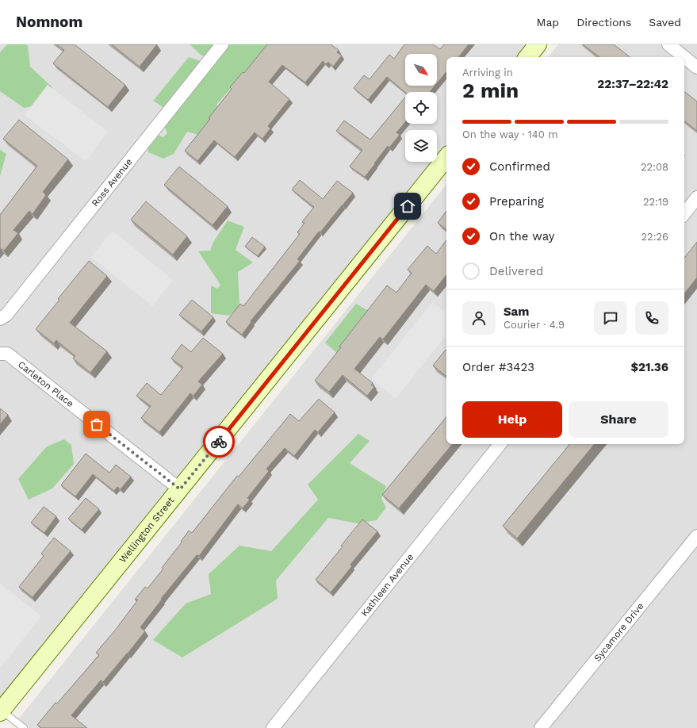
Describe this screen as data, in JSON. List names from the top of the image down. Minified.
{"streets":{"main road":["Wellington Street"],"street":["Ross Avenue","Carleton Place","Kathleen Avenue","Sycamore Drive"]},"crossings":[["Carleton Place","Wellington Street"]],"north":"bottom right","page":{"header":"Nomnom","nav":["Map","Directions","Saved"],"heading":["2 min","Arriving in","22:37–22:42"],"panel":["Sam","Courier · 4.9","Order #3423","$21.36"],"bar":"On the way · 140 m","list":[["Confirmed","22:08"],["Preparing","22:19"],["On the way","22:26"],"Delivered"],"buttons":["Help","Share"]}}
